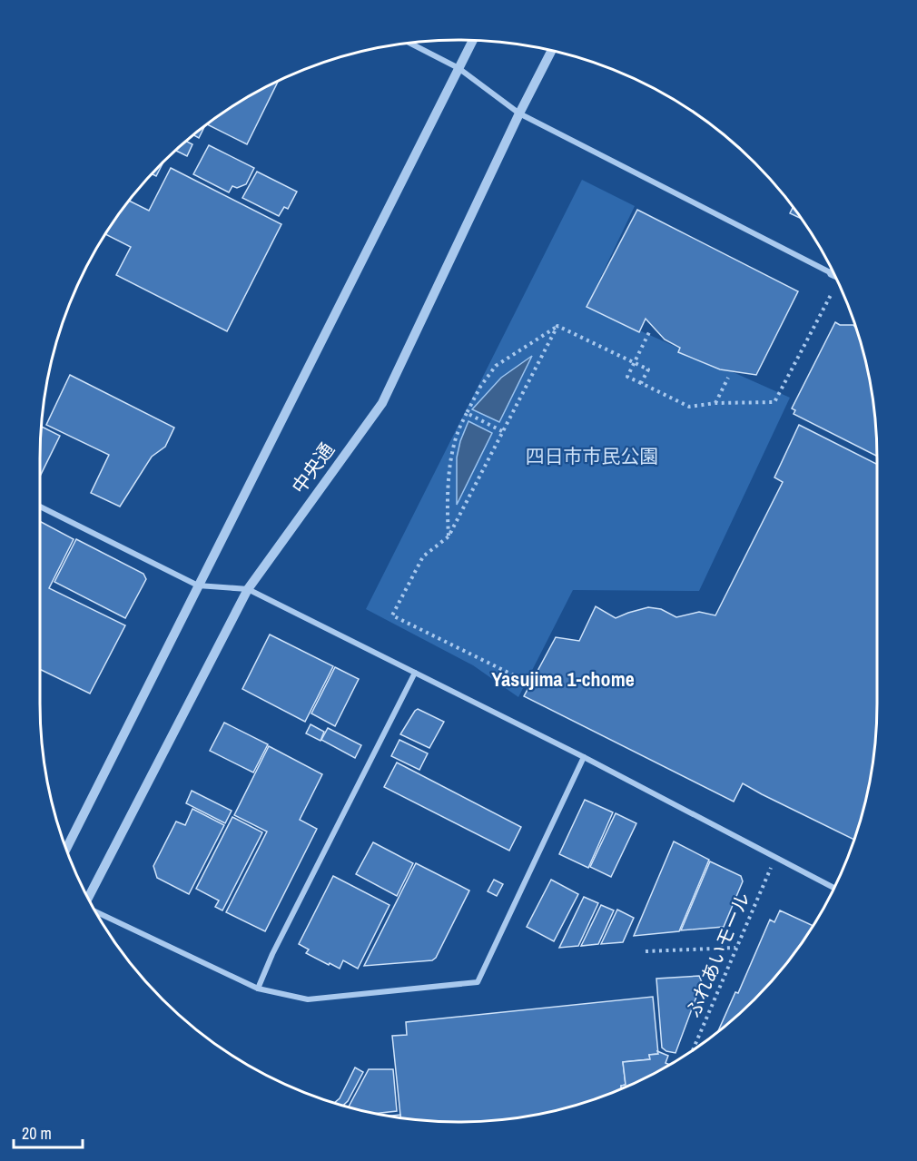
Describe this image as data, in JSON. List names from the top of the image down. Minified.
{"streets":{"street":["中央通"],"path":["ふれあいモール"]},"districts":["Yasujima 1-chome"],"parks":["四日市市民公園"],"scale_bar":"20 m"}
